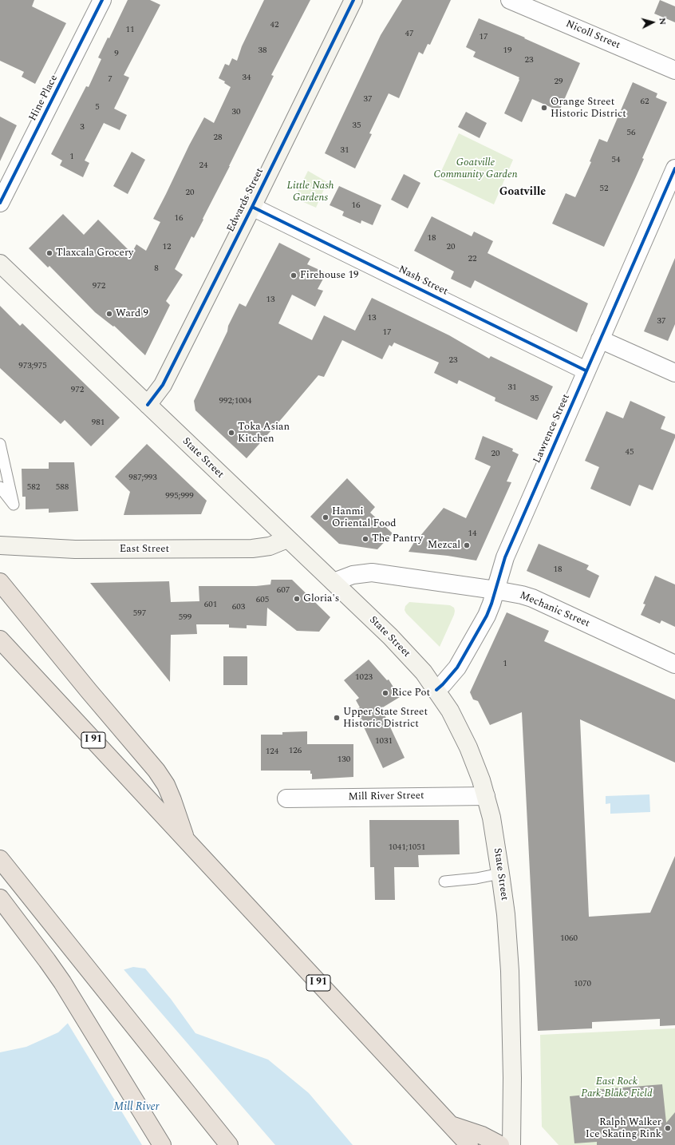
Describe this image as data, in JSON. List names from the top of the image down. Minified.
{"streets":{"highway":["I 91"],"main road":["Edwards Street","State Street","East Street"],"street":["Nicoll Street","Hine Place","Nash Street","Lawrence Street","Mechanic Street","Mill River Street"]},"crossings":[["Edwards Street","Nash Street"],["Edwards Street","State Street"],["Nash Street","Lawrence Street"],["Lawrence Street","State Street"],["Lawrence Street","Mechanic Street"],["State Street","East Street"],["State Street","Mechanic Street"],["State Street","Mill River Street"]],"districts":["Goatville"],"water":["Mill River"],"parks":["Goatville Community Garden","Little Nash Gardens","East Rock Park-Blake Field"],"places":["Orange Street Historic District","Tlaxcala Grocery","Firehouse 19","Ward 9","Toka Asian Kitchen","Hanmi Oriental Food","The Pantry","Mezcal","Gloria's","Rice Pot","Upper State Street Historic District","Ralph Walker Ice Skating Rink"],"house_numbers":["42","11","47","17","38","19","9","23","34","7","29","37","62","5","30","35","3","56","28","31","1","54","24","52","20","16","16","18","12","20","22","8","972","13","13","37","17","23","973;975","31","972","35","992;1004","981","45","20","987;993","582","588","995;999","14","18","607","605","601","603","597","599","1","1023","1031","126","124","130","1041;1051","1060","1070"],"north":"right"}
